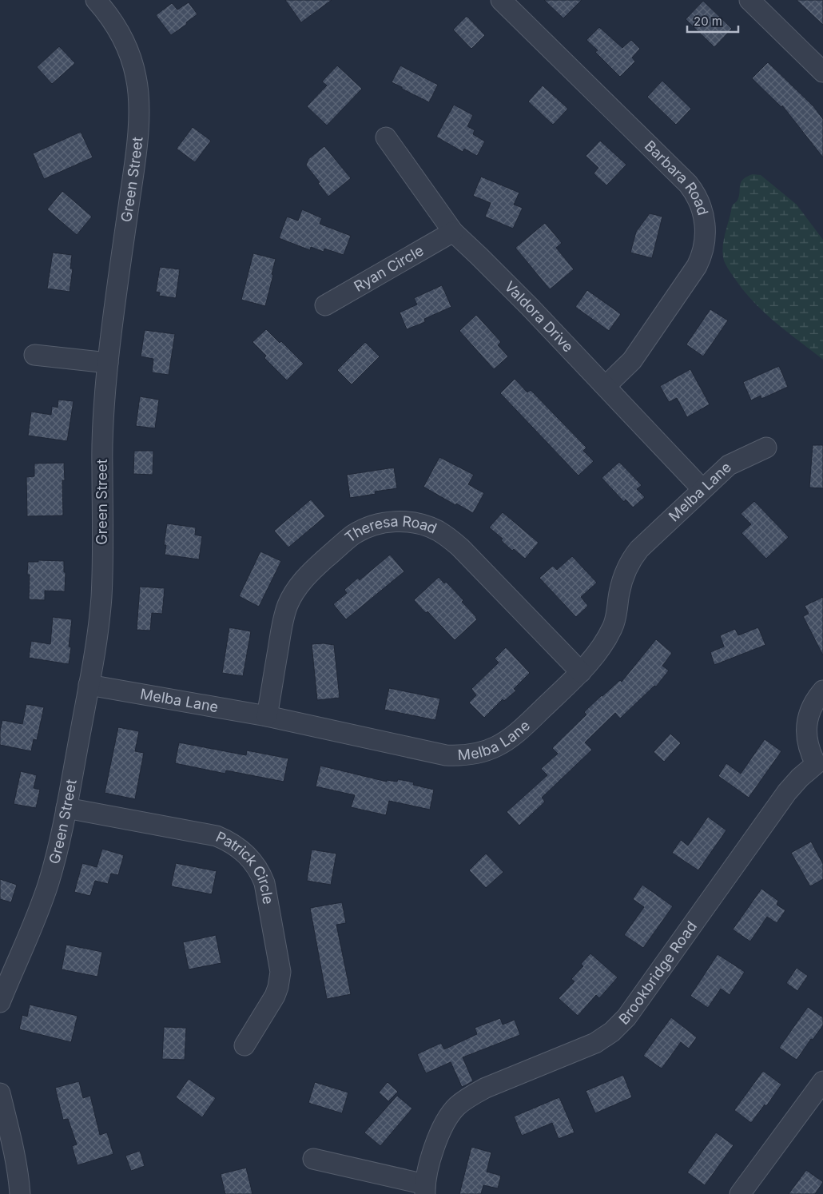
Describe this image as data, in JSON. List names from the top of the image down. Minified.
{"streets":{"street":["Green Street","Barbara Road","Ryan Circle","Valdora Drive","Melba Lane","Theresa Road","Patrick Circle","Brookbridge Road"]},"crossings":[["Green Street","Melba Lane"],["Green Street","Patrick Circle"],["Barbara Road","Valdora Drive"],["Ryan Circle","Valdora Drive"],["Valdora Drive","Melba Lane"],["Melba Lane","Theresa Road"]],"scale_bar":"20 m"}
